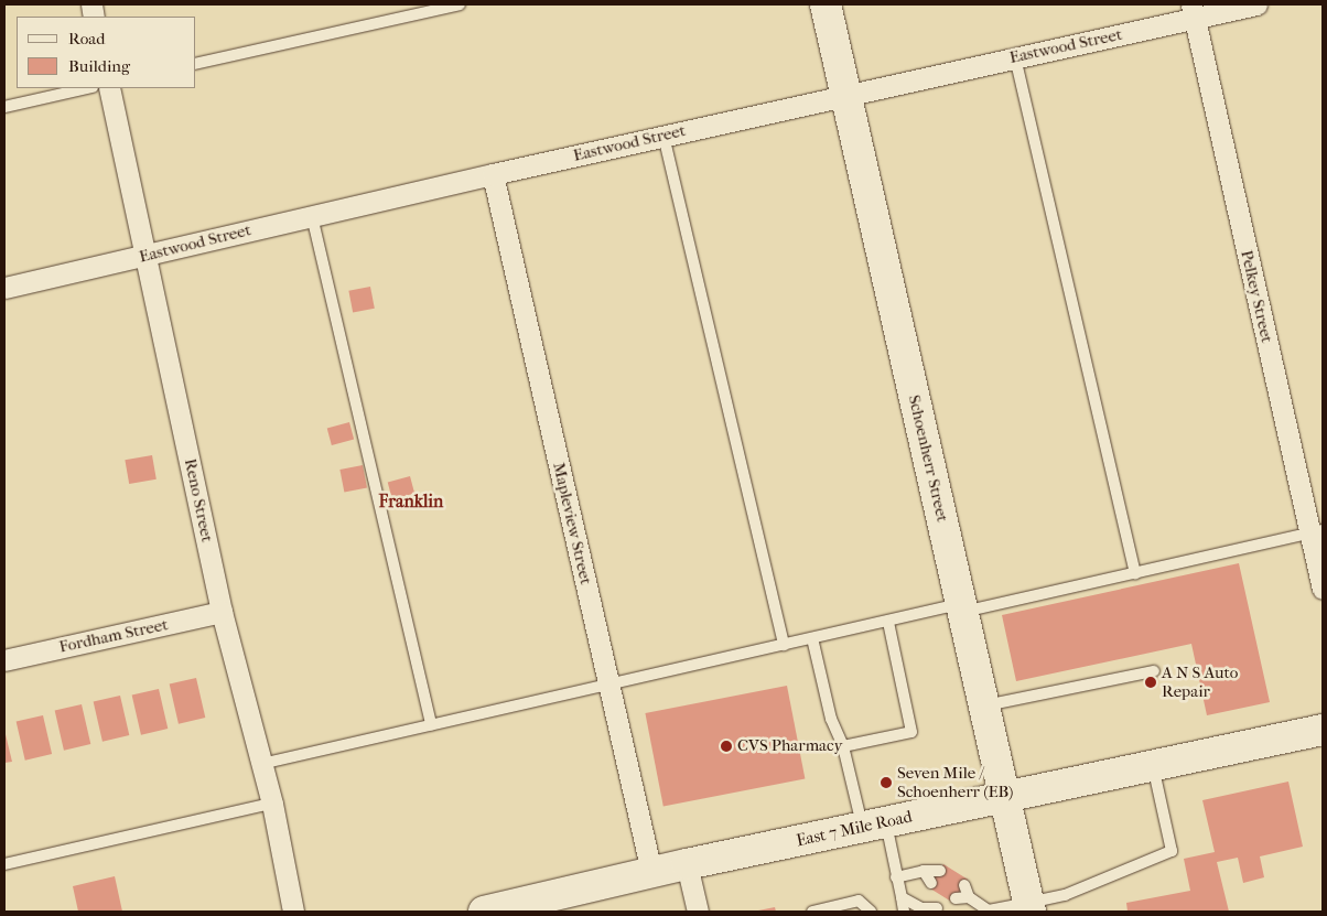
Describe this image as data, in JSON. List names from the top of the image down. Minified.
{"streets":{"street":["Eastwood Street","Pelkey Street","Schoenherr Street","Reno Street","Mapleview Street","Fordham Street","East 7 Mile Road"]},"crossings":[["Eastwood Street","Pelkey Street"],["Eastwood Street","Schoenherr Street"],["Eastwood Street","Reno Street"],["Eastwood Street","Mapleview Street"],["Schoenherr Street","East 7 Mile Road"],["Reno Street","Fordham Street"],["Mapleview Street","East 7 Mile Road"]],"districts":["Franklin"],"places":["A N S Auto Repair","CVS Pharmacy","Seven Mile / Schoenherr (EB)"],"legend":["Road","Building"]}
